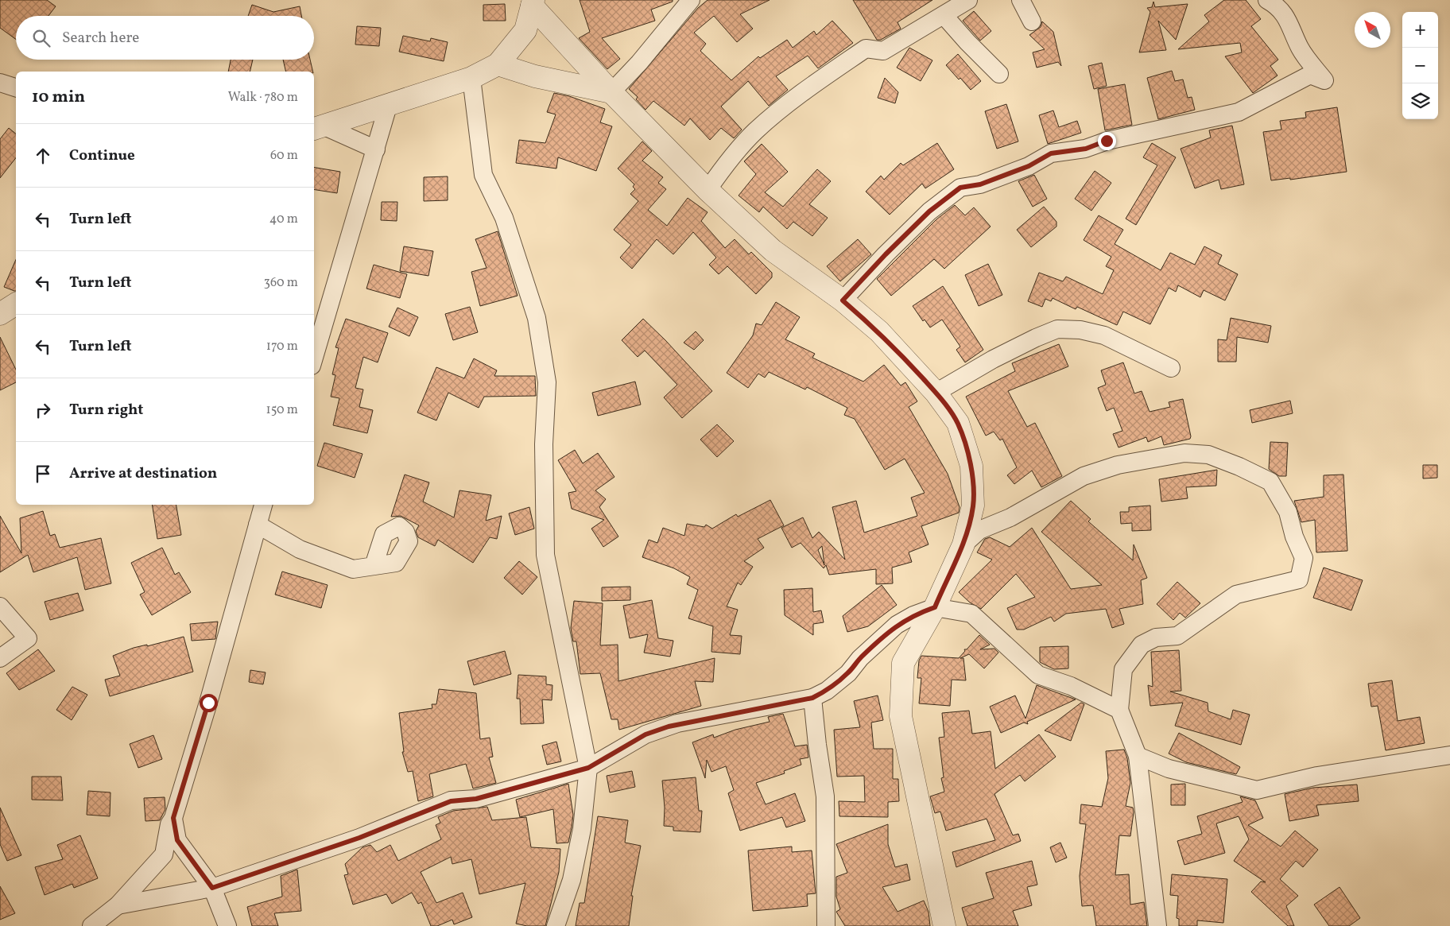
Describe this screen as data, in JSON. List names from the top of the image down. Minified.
{"north":"top left","page":{"map_buttons":["+","−"],"search":"Search here","heading":["10 min","Walk · 780 m"],"list":[["Continue","60 m"],["Turn left","40 m"],["Turn left","360 m"],["Turn left","170 m"],["Turn right","150 m"],"Arrive at destination"]}}
